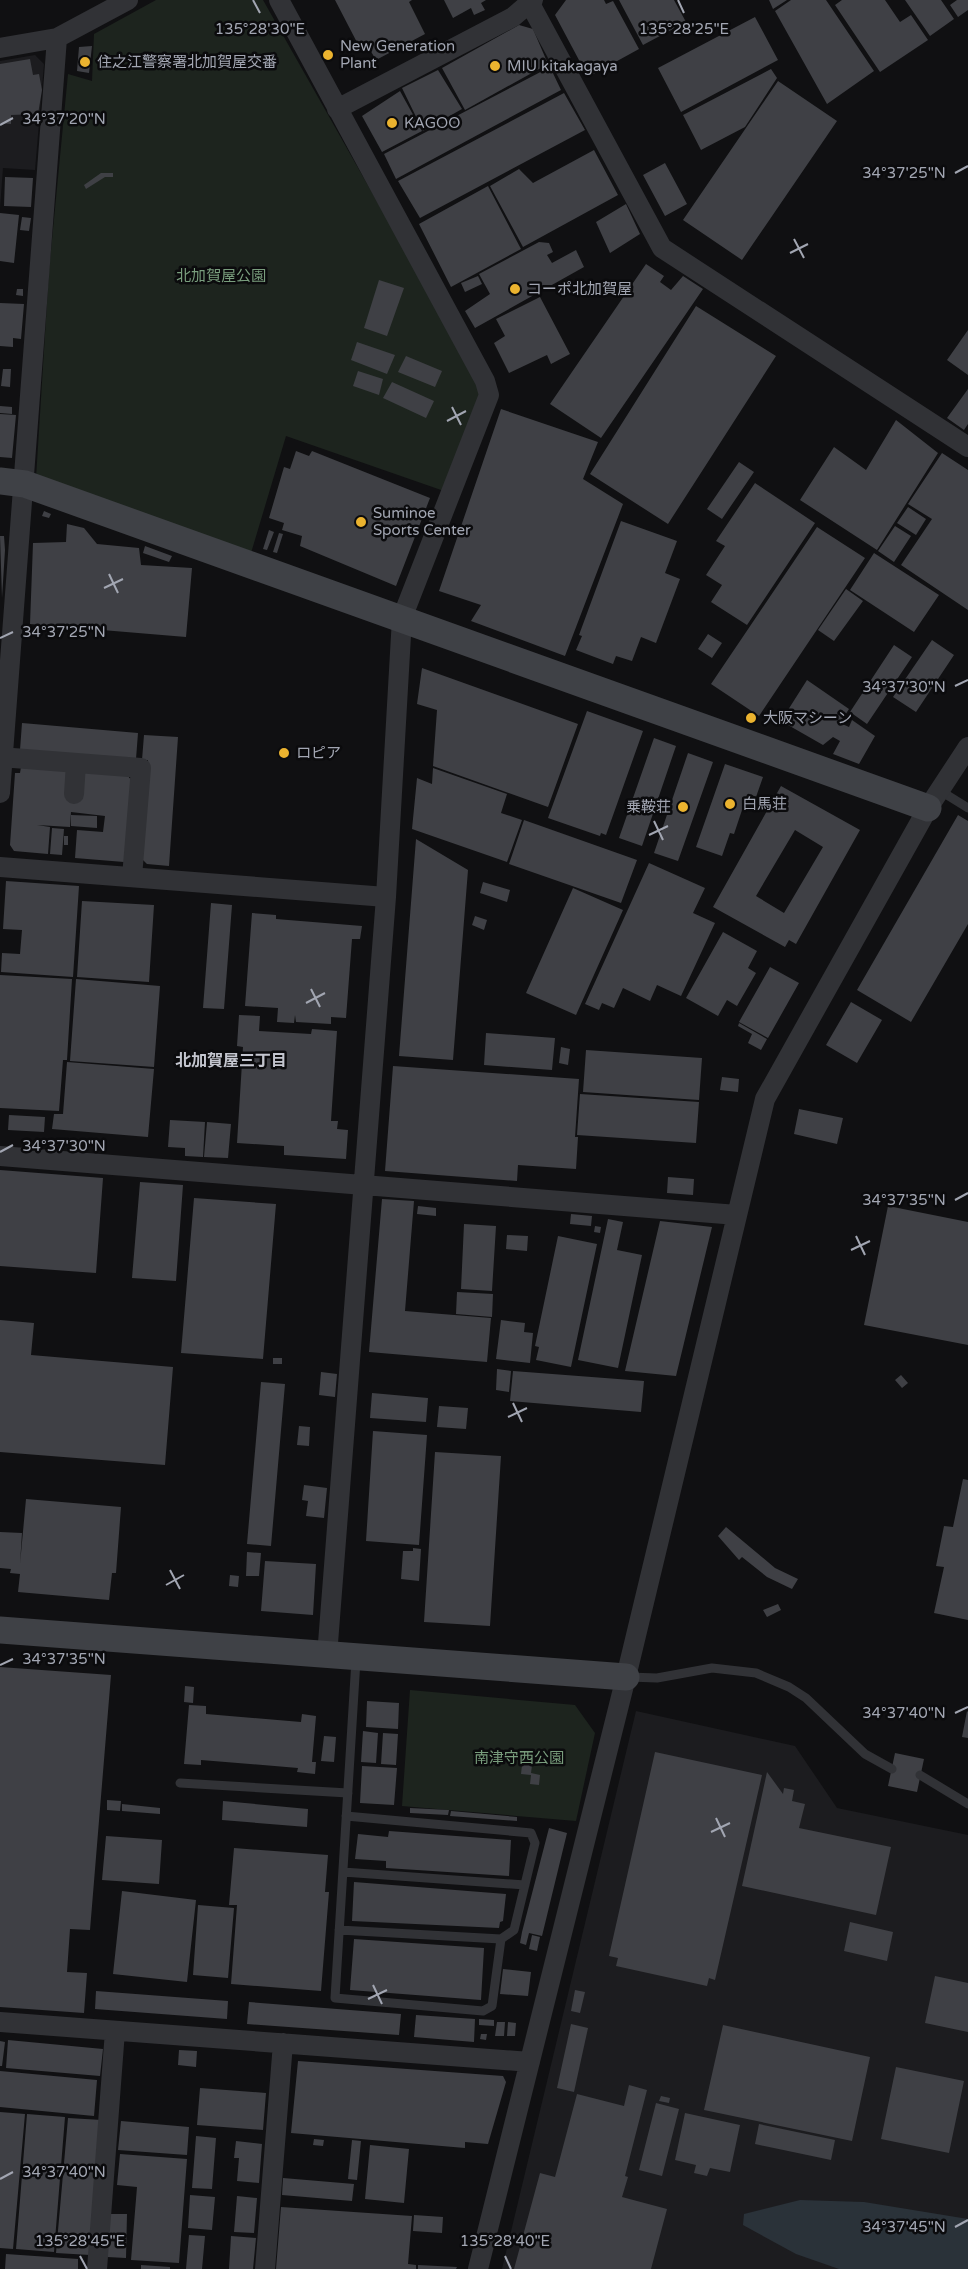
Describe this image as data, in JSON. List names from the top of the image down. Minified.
{"districts":["北加賀屋三丁目"],"parks":["北加賀屋公園","南津守西公園"],"places":["New Generation Plant","住之江警察署北加賀屋交番","MIU kitakagaya","KAGOO","コーポ北加賀屋","Suminoe Sports Center","大阪マシーン","ロピア","白馬荘","乗鞍荘"],"coordinates":["135°28'30\"E","135°28'25\"E","34°37'20\"N","34°37'25\"N","34°37'30\"N","34°37'35\"N","34°37'40\"N","34°37'45\"N","135°28'45\"E","135°28'40\"E"]}
